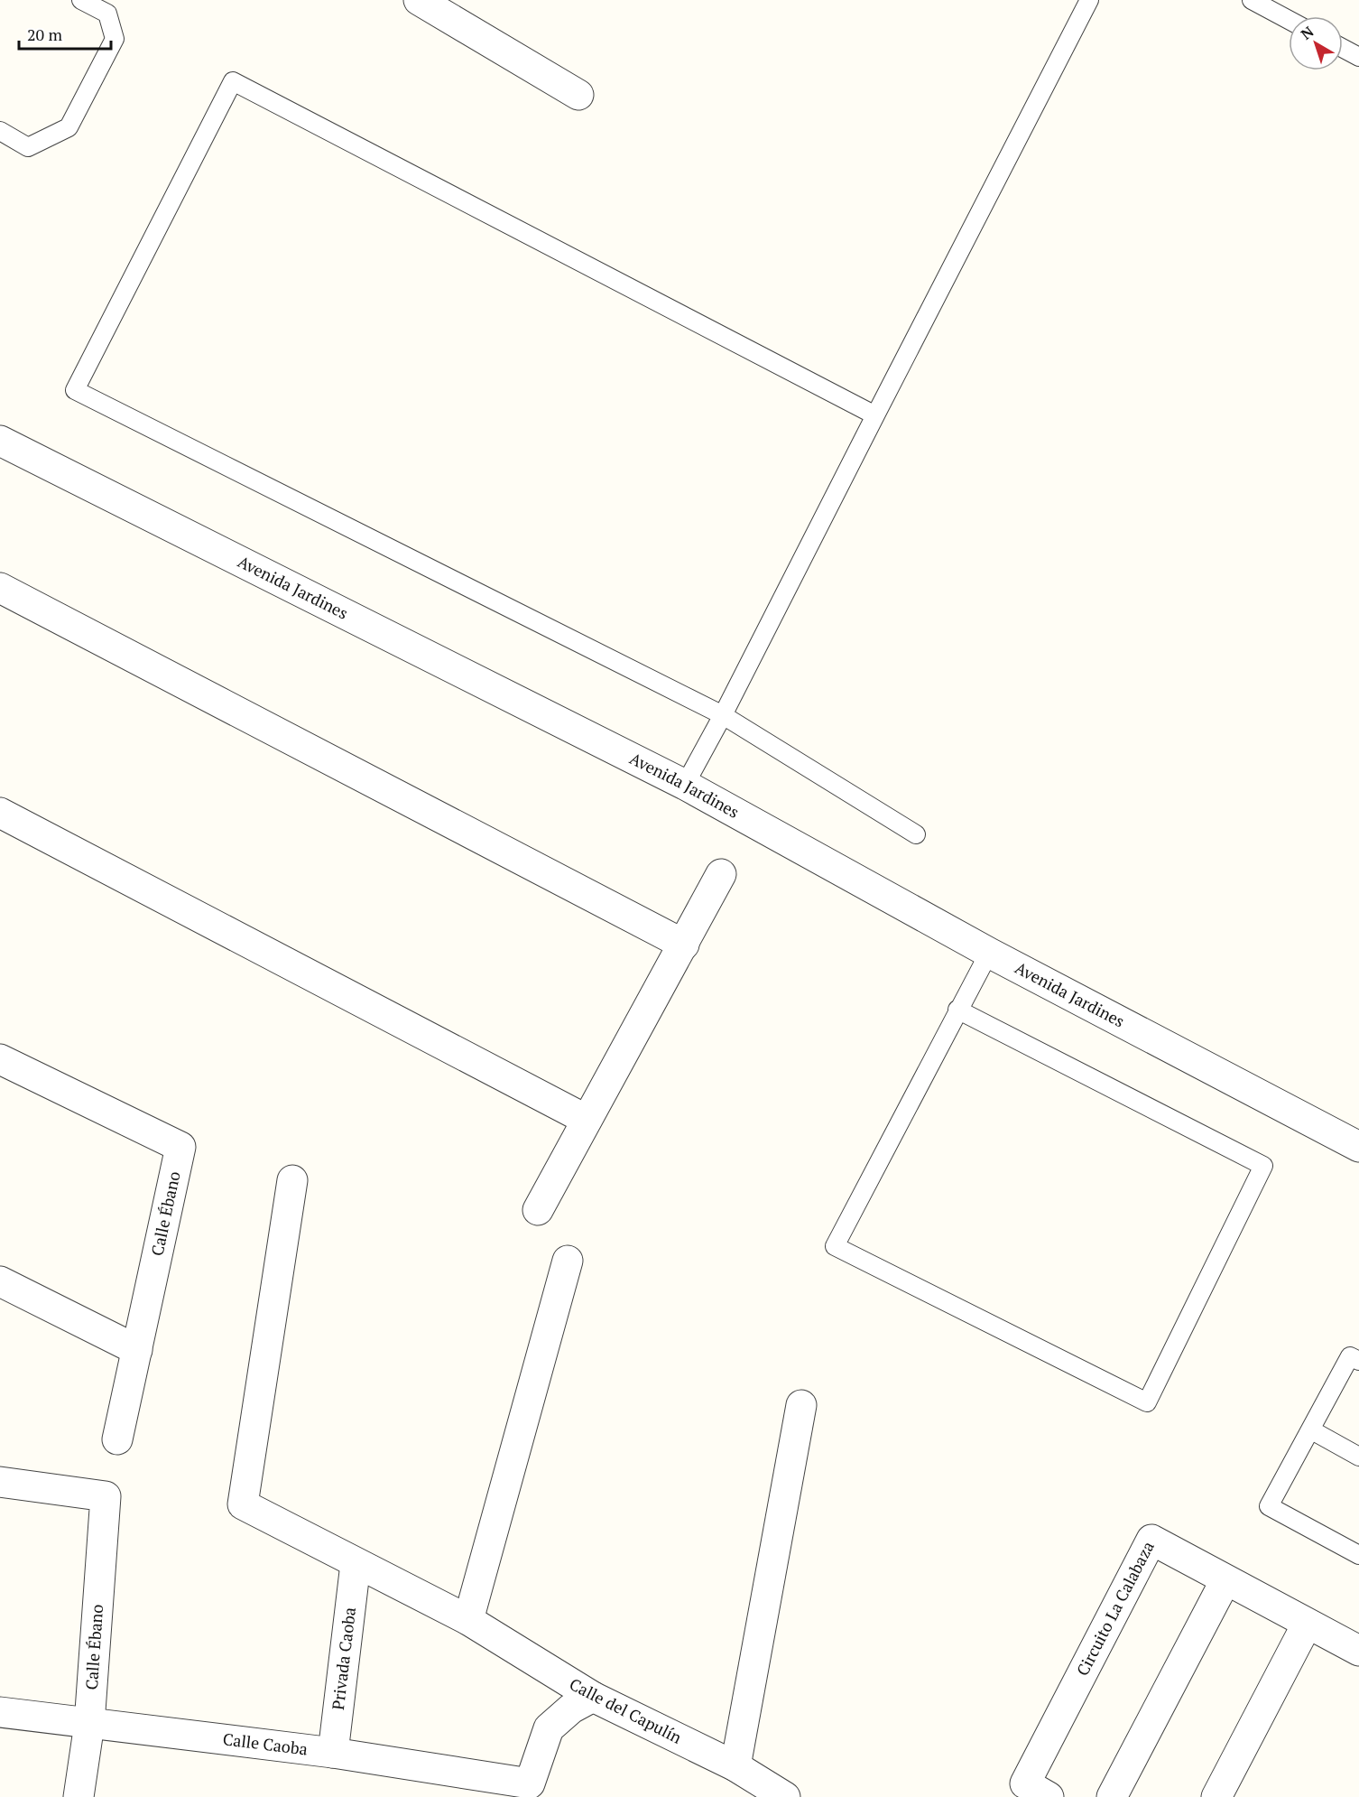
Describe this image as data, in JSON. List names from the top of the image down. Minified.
{"streets":{"street":["Avenida Jardines","Calle Ébano","Circuito La Calabaza","Privada Caoba","Calle del Capulín","Calle Caoba"]},"crossings":[["Calle Ébano","Calle Caoba"],["Privada Caoba","Calle del Capulín"],["Privada Caoba","Calle Caoba"]],"scale_bar":"20 m","north":"top left"}
